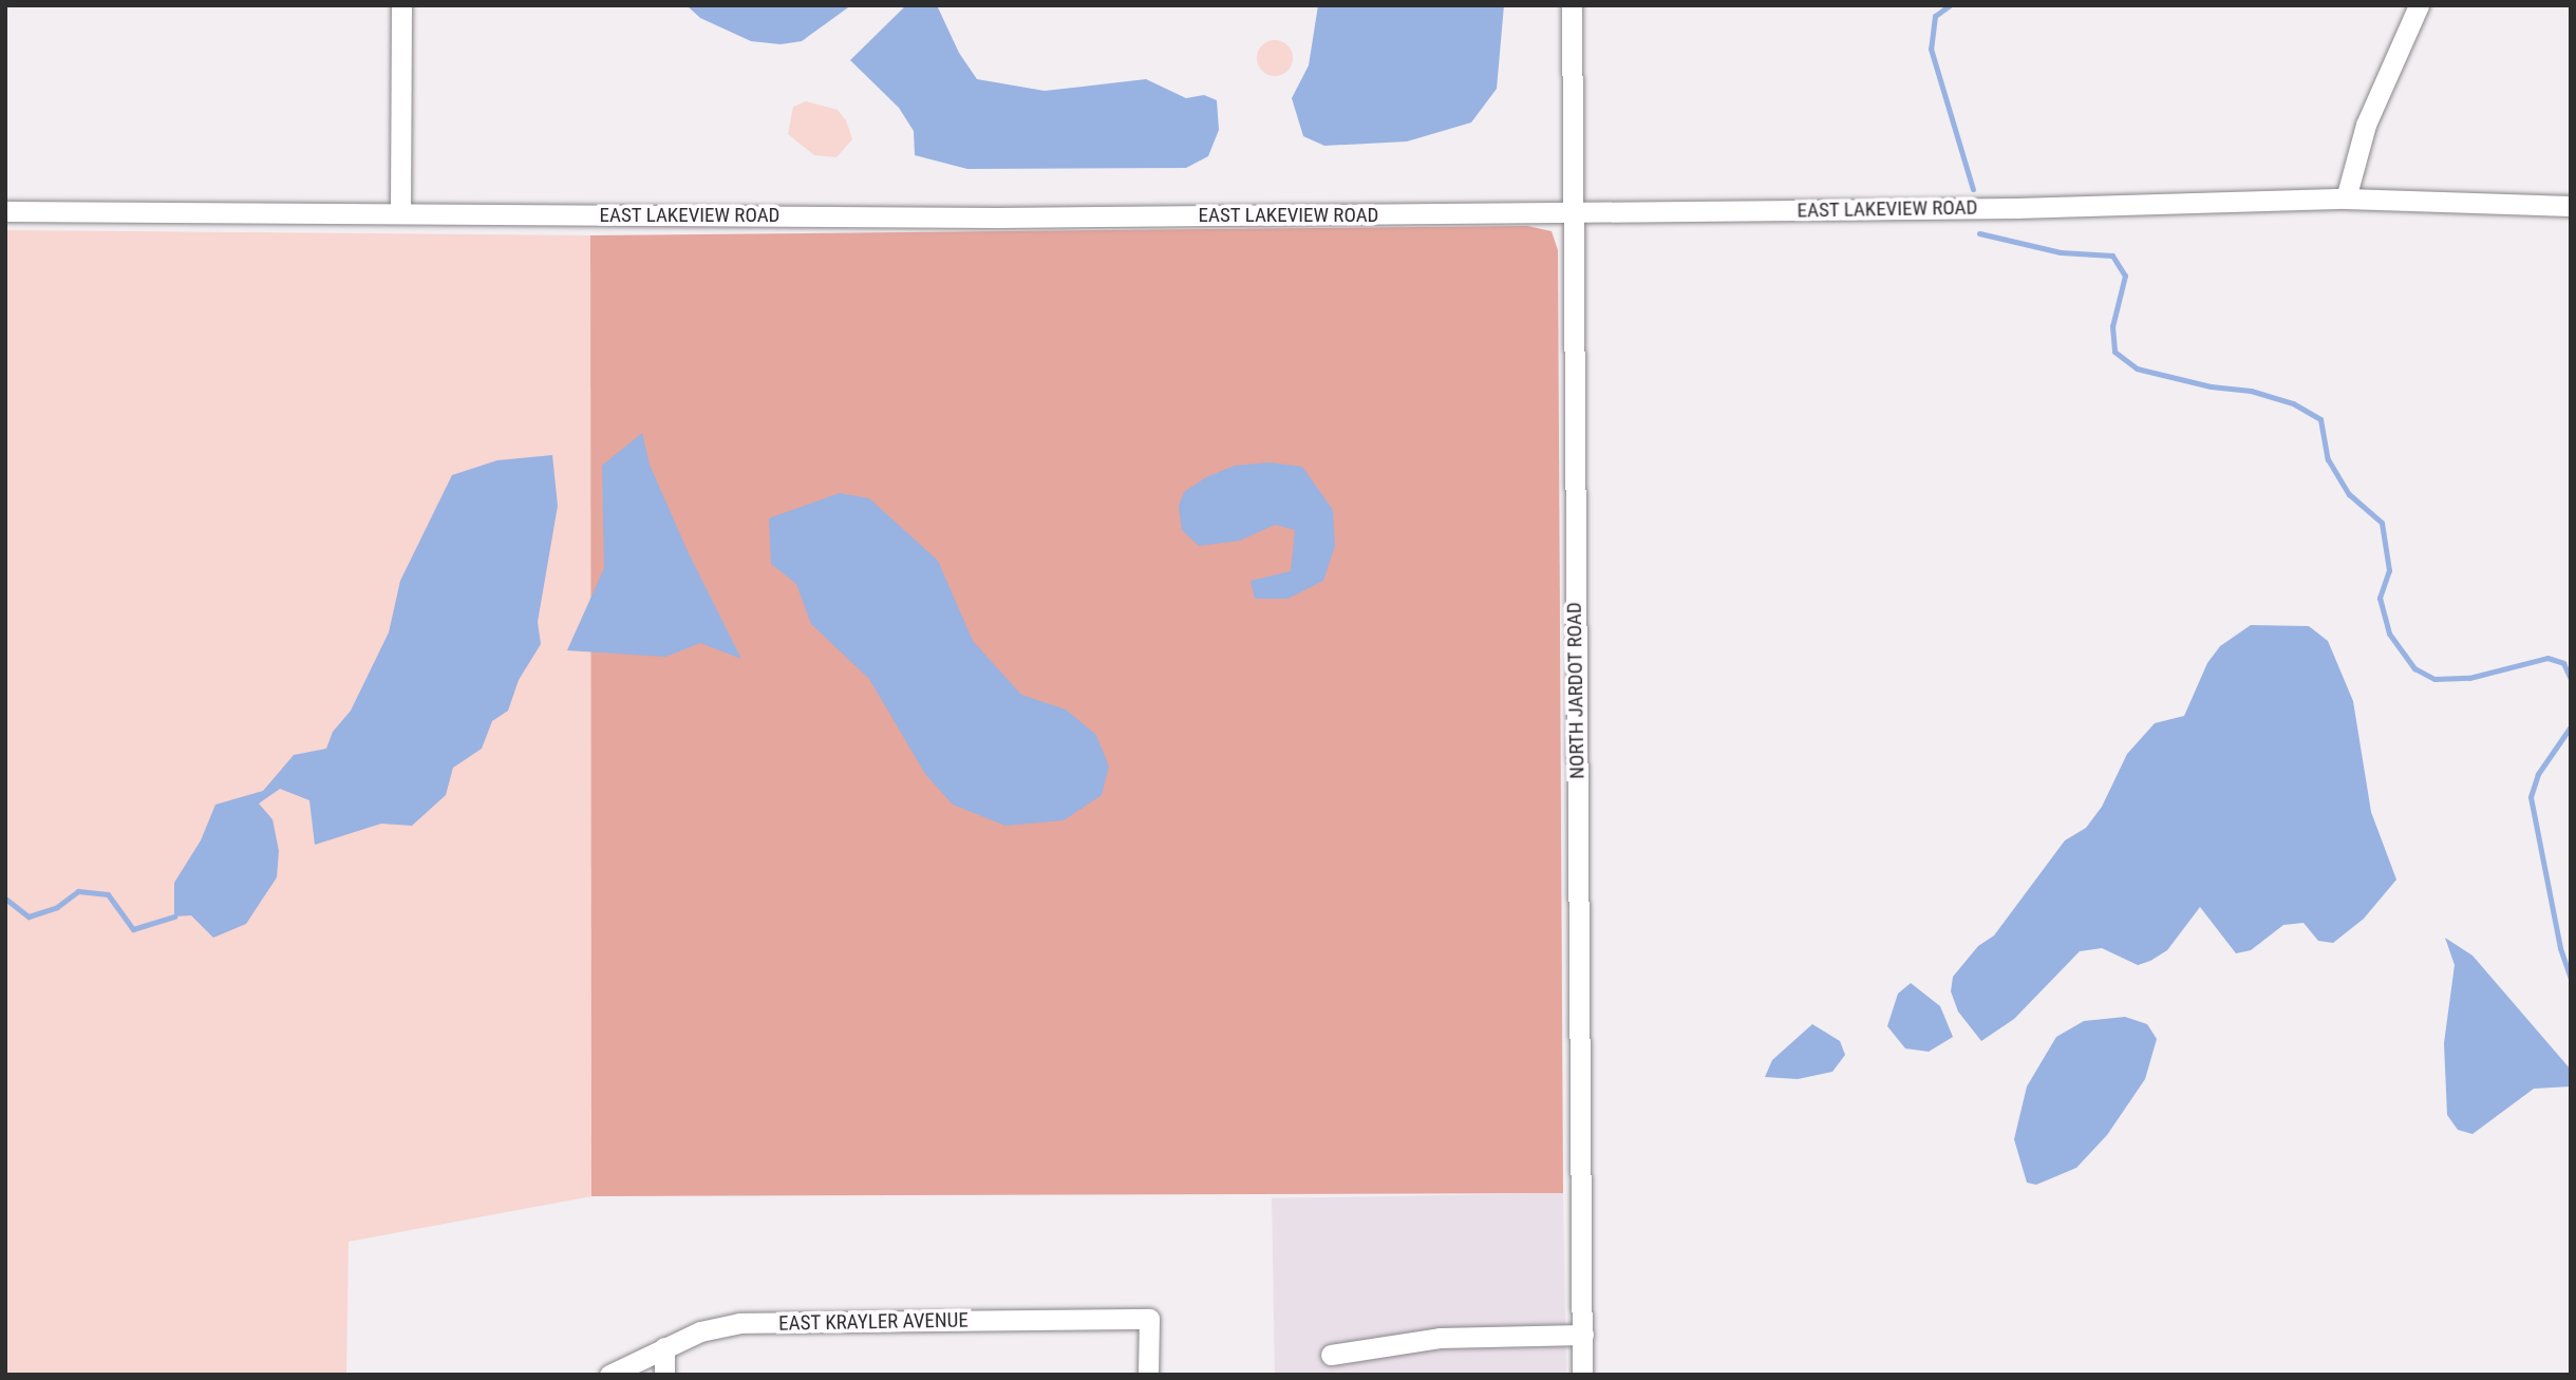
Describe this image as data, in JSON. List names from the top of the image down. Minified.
{"streets":{"street":["EAST LAKEVIEW ROAD","NORTH JARDOT ROAD","EAST KRAYLER AVENUE"]},"crossings":[["EAST LAKEVIEW ROAD","NORTH JARDOT ROAD"]]}
